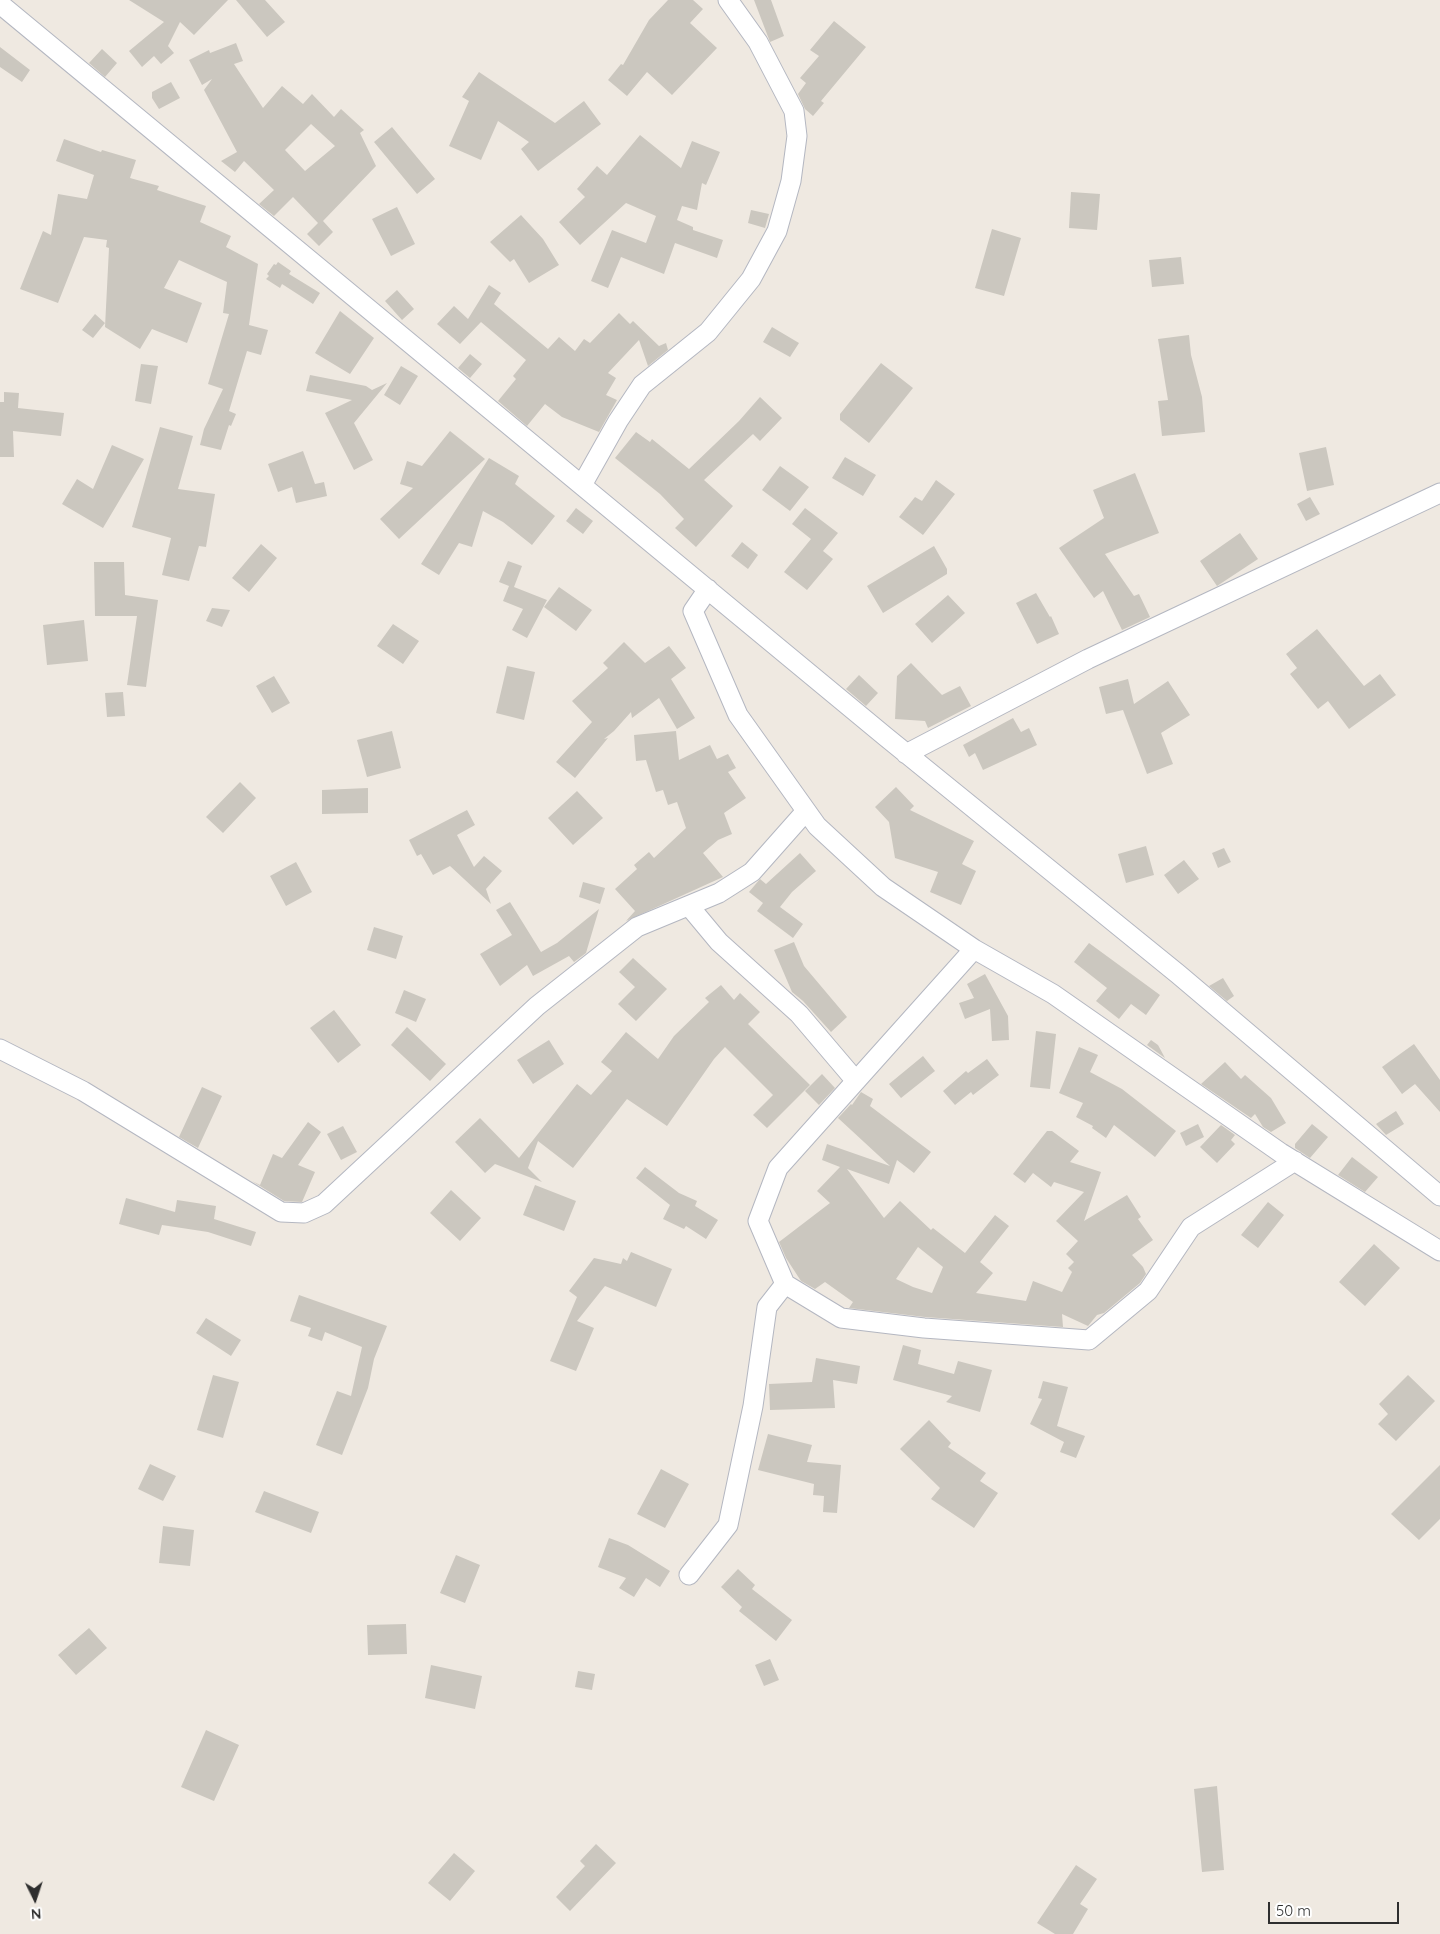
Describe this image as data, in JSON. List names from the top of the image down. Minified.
{"scale_bar":"50 m","north":"bottom"}
